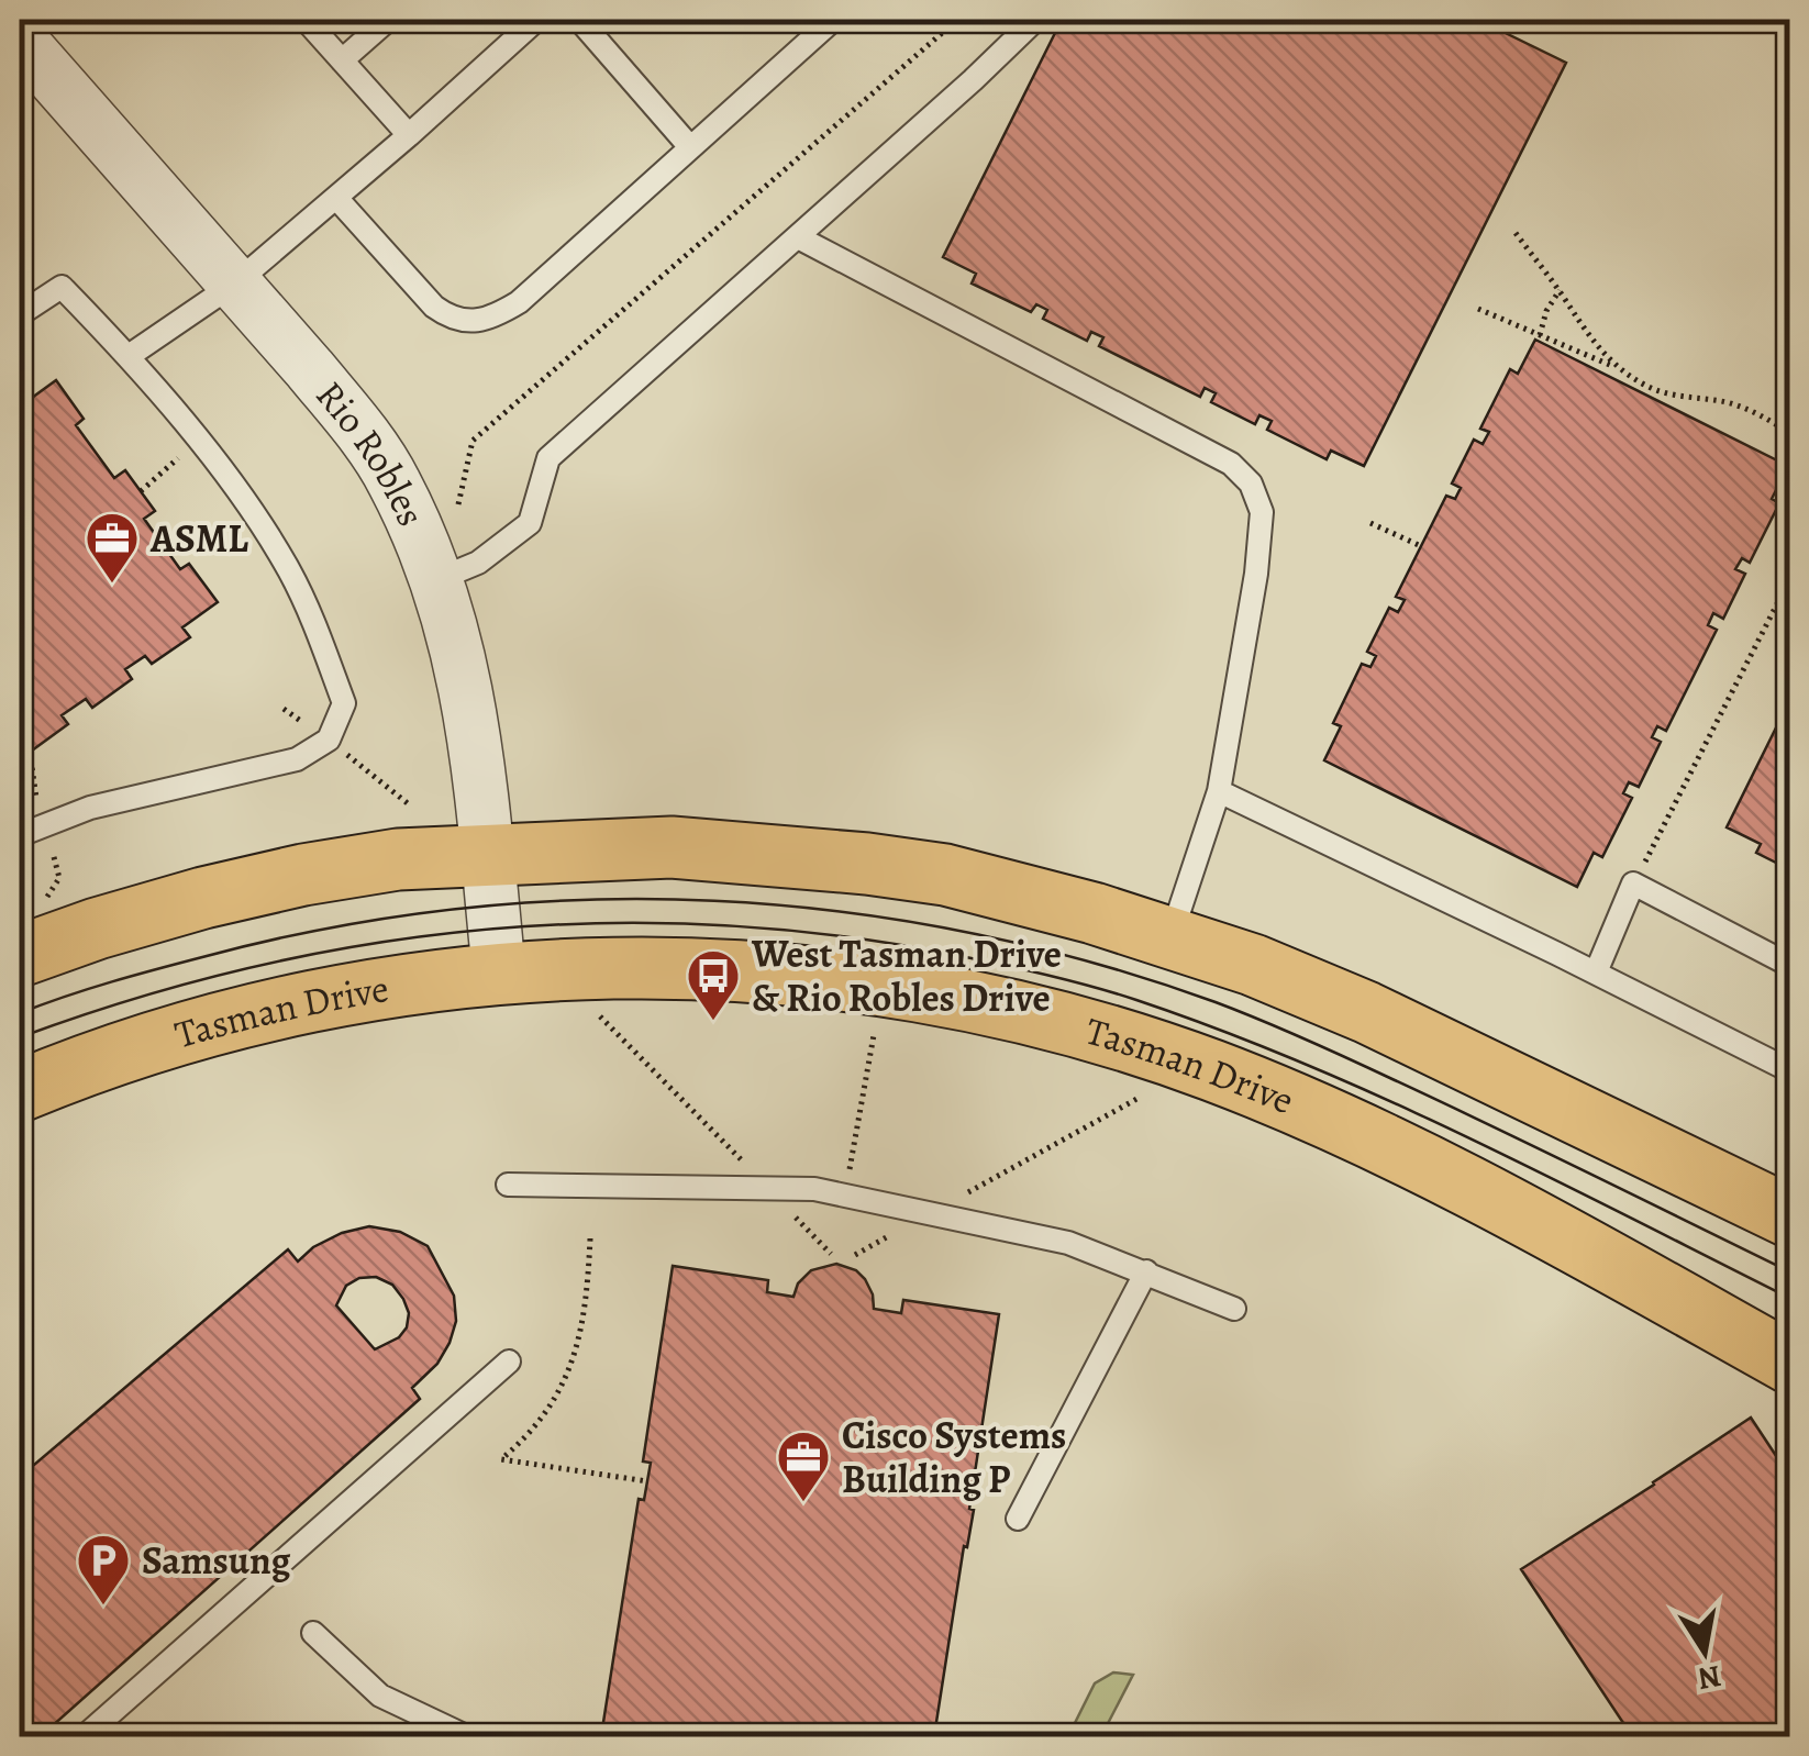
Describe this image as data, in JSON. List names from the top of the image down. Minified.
{"streets":{"main road":["Tasman Drive"],"street":["Rio Robles"]},"crossings":[["Rio Robles","Tasman Drive"]],"places":{"office":["ASML","Cisco Systems Building P"],"bus stop":["West Tasman Drive & Rio Robles Drive"],"parking":["Samsung"]},"north":"bottom"}
